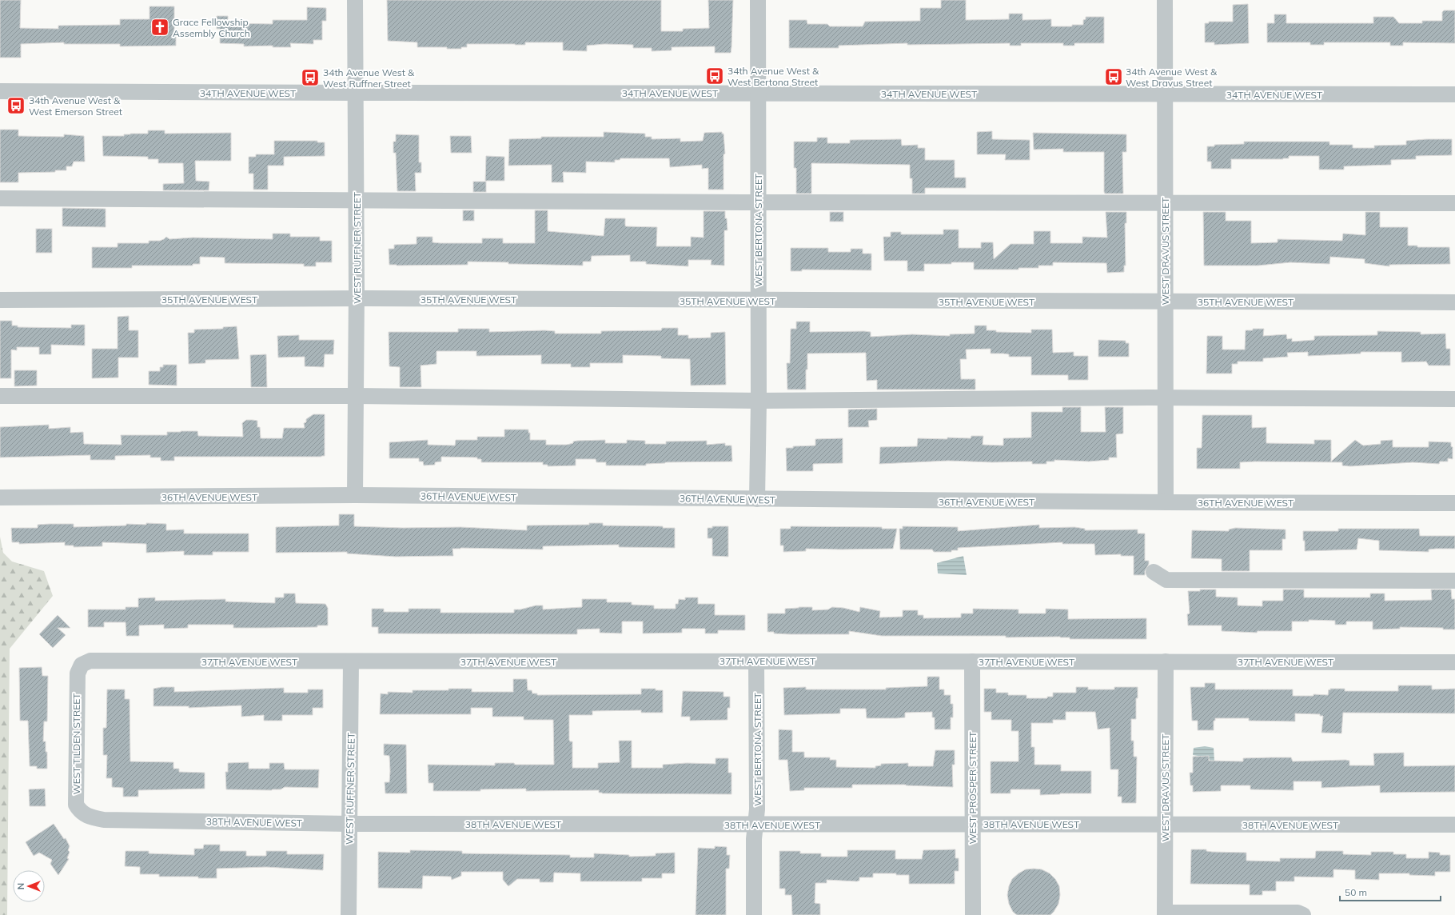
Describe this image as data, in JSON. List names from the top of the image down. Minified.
{"streets":{"street":["34TH AVENUE WEST","WEST BERTONA STREET","WEST RUFFNER STREET","WEST DRAVUS STREET","35TH AVENUE WEST","36TH AVENUE WEST","37TH AVENUE WEST","WEST TILDEN STREET","WEST PROSPER STREET","38TH AVENUE WEST"]},"crossings":[["34TH AVENUE WEST","WEST BERTONA STREET"],["34TH AVENUE WEST","WEST RUFFNER STREET"],["34TH AVENUE WEST","WEST DRAVUS STREET"],["WEST BERTONA STREET","35TH AVENUE WEST"],["WEST BERTONA STREET","36TH AVENUE WEST"],["WEST BERTONA STREET","37TH AVENUE WEST"],["WEST BERTONA STREET","38TH AVENUE WEST"],["WEST RUFFNER STREET","35TH AVENUE WEST"],["WEST RUFFNER STREET","36TH AVENUE WEST"],["WEST RUFFNER STREET","37TH AVENUE WEST"],["WEST RUFFNER STREET","38TH AVENUE WEST"],["WEST DRAVUS STREET","35TH AVENUE WEST"],["WEST DRAVUS STREET","36TH AVENUE WEST"],["WEST DRAVUS STREET","37TH AVENUE WEST"],["WEST DRAVUS STREET","38TH AVENUE WEST"],["37TH AVENUE WEST","WEST TILDEN STREET"],["37TH AVENUE WEST","WEST PROSPER STREET"],["WEST TILDEN STREET","38TH AVENUE WEST"],["WEST PROSPER STREET","38TH AVENUE WEST"]],"places":{"church":["Grace Fellowship Assembly Church"],"bus stop":["34th Avenue West & West Bertona Street","34th Avenue West & West Dravus Street","34th Avenue West & West Ruffner Street","34th Avenue West & West Emerson Street"]},"scale_bar":"50 m","north":"left"}
